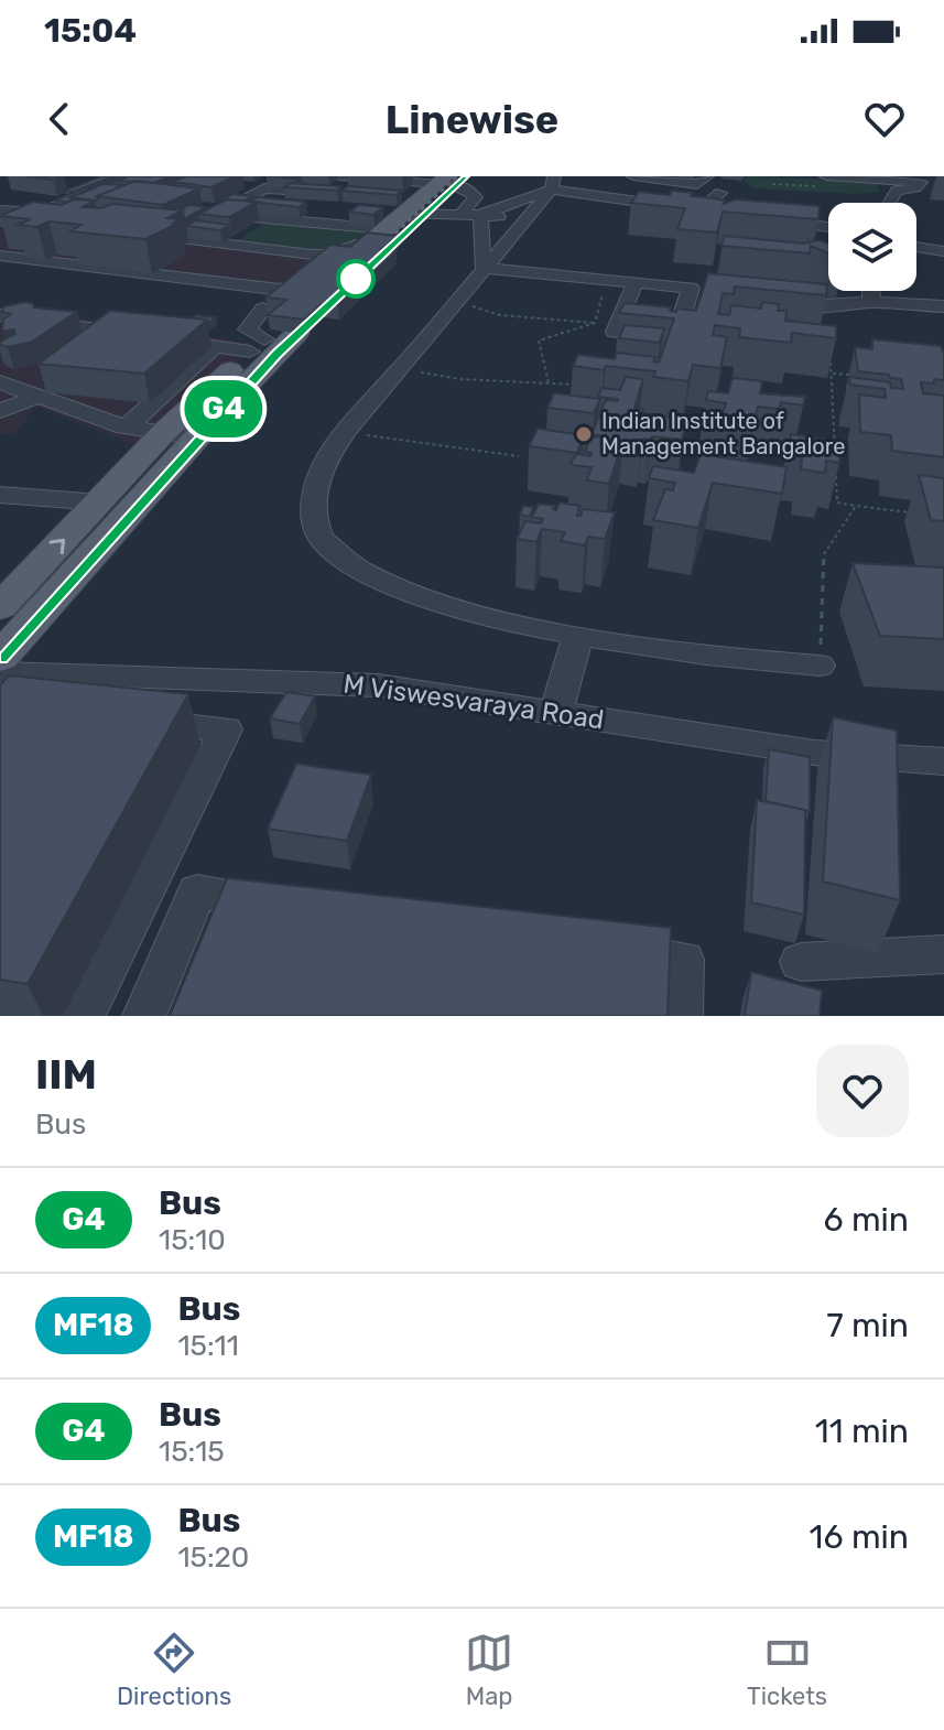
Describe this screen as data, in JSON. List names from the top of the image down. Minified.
{"streets":{"street":["M Viswesvaraya Road"]},"places":["Indian Institute of Management Bangalore"],"lines":["bus line G4"],"page":{"status":"15:04","header":"Linewise","on_map":"G4","heading":["IIM","Bus"],"list":[{"mark":"G4","name":"Bus","note":"15:10","value":"6 min"},{"mark":"MF18","name":"Bus","note":"15:11","value":"7 min"},{"mark":"G4","name":"Bus","note":"15:15","value":"11 min"},{"mark":"MF18","name":"Bus","note":"15:20","value":"16 min"}],"tabs":["Directions","Map","Tickets"]}}
